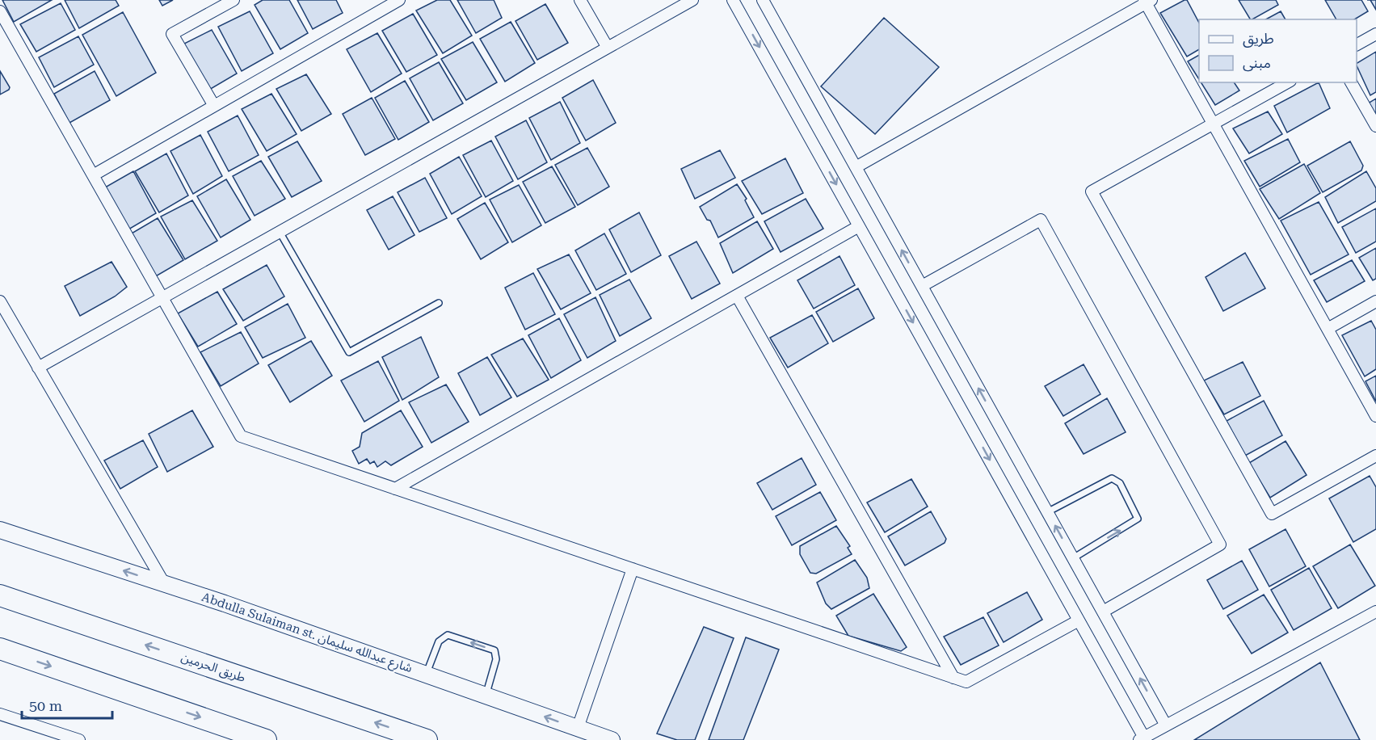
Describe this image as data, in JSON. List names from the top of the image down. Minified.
{"streets":{"highway":["طريق الحرمين"],"main road":["Abdulla Sulaiman st. شارع عبدالله سليمان"]},"one_way":["Abdulla Sulaiman st. شارع عبدالله سليمان"],"legend":["طريق","مبنى"],"scale_bar":"50 m"}
